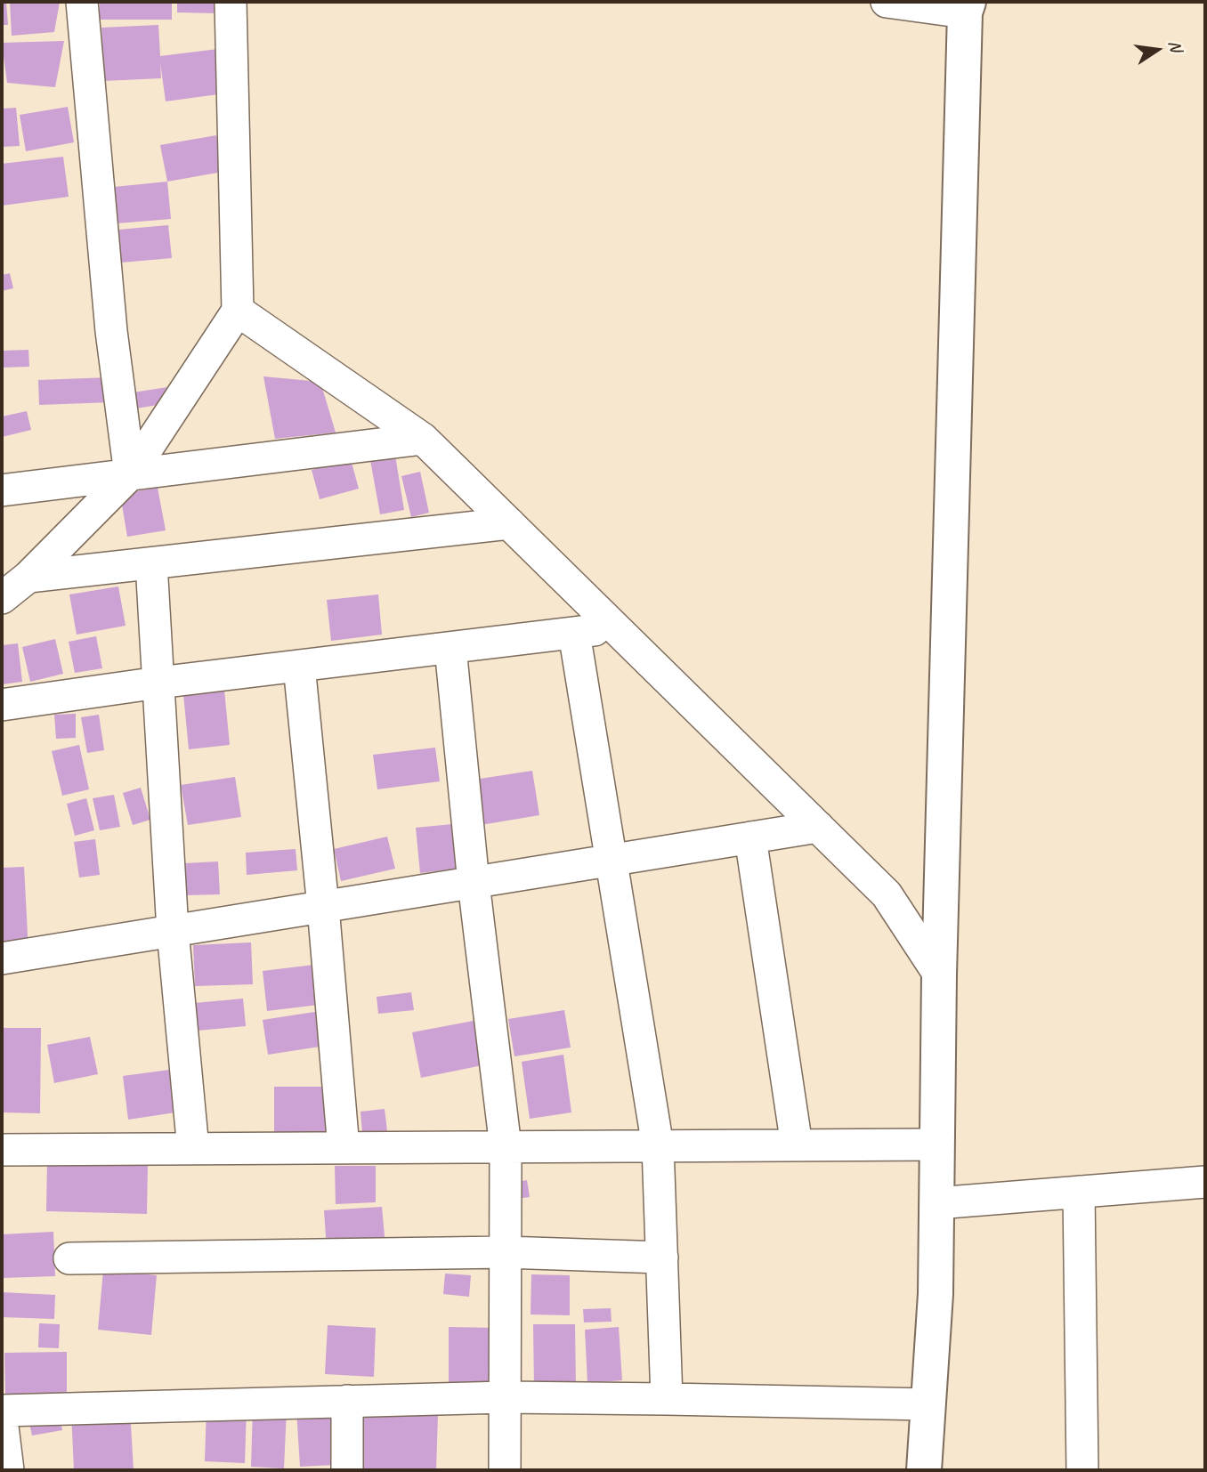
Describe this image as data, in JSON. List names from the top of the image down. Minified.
{"north":"right"}
